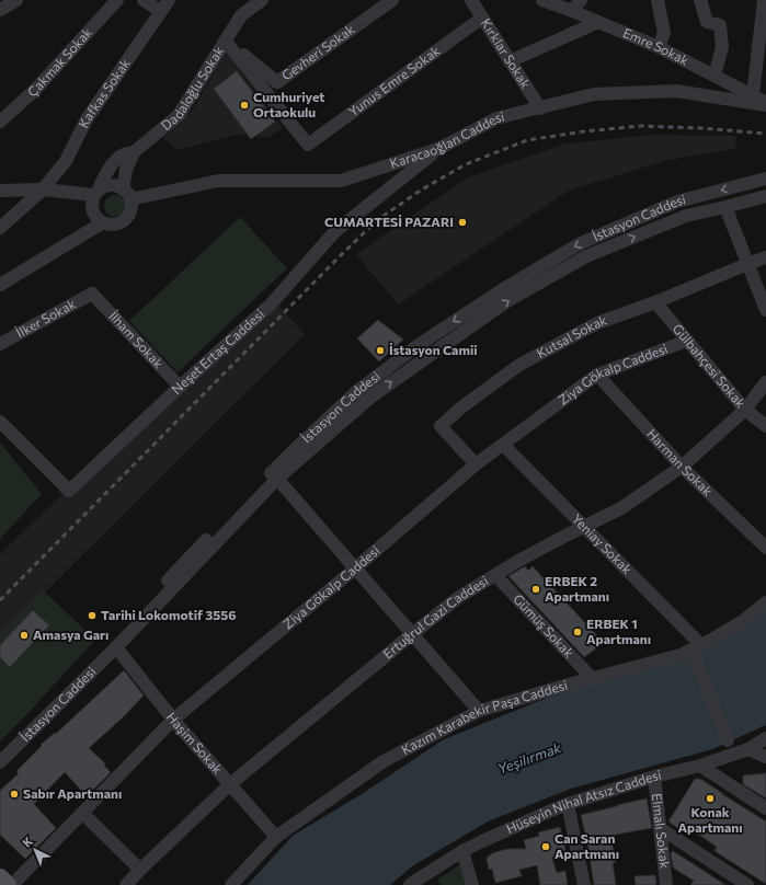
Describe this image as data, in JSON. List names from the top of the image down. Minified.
{"streets":{"street":["Emre Sokak","Gevheri Sokak","Kırklar Sokak","Çakmak Sokak","Yunus Emre Sokak","Dadaloğlu Sokak","Kafkas Sokak","Karacaoğlan Caddesi","İstasyon Caddesi","İlker Sokak","Kutsal Sokak","İlham Sokak","Neşet Ertaş Caddesi","Gülbahçesi Sokak","Ziya Gökalp Caddesi","Harman Sokak","Yeniay Sokak","Ertuğrul Gazi Caddesi","Gümüş Sokak","Kazım Karabekir Paşa Caddesi","Haşim Sokak","Hüseyin Nihal Atsız Caddesi","Elmalı Sokak"]},"crossings":[["Emre Sokak","Karacaoğlan Caddesi"],["Gevheri Sokak","Yunus Emre Sokak"],["Gevheri Sokak","Dadaloğlu Sokak"],["Kırklar Sokak","Yunus Emre Sokak"],["Kırklar Sokak","Karacaoğlan Caddesi"],["Yunus Emre Sokak","Dadaloğlu Sokak"],["Dadaloğlu Sokak","Karacaoğlan Caddesi"],["Karacaoğlan Caddesi","Neşet Ertaş Caddesi"],["İstasyon Caddesi","Haşim Sokak"],["İlker Sokak","İlham Sokak"],["Kutsal Sokak","Gülbahçesi Sokak"],["Kutsal Sokak","Ziya Gökalp Caddesi"],["İlham Sokak","Neşet Ertaş Caddesi"],["Gülbahçesi Sokak","Ziya Gökalp Caddesi"],["Gülbahçesi Sokak","Ertuğrul Gazi Caddesi"],["Ziya Gökalp Caddesi","Harman Sokak"],["Ziya Gökalp Caddesi","Yeniay Sokak"],["Ziya Gökalp Caddesi","Haşim Sokak"],["Harman Sokak","Ertuğrul Gazi Caddesi"],["Yeniay Sokak","Ertuğrul Gazi Caddesi"],["Yeniay Sokak","Kazım Karabekir Paşa Caddesi"],["Ertuğrul Gazi Caddesi","Gümüş Sokak"],["Ertuğrul Gazi Caddesi","Haşim Sokak"],["Gümüş Sokak","Kazım Karabekir Paşa Caddesi"],["Kazım Karabekir Paşa Caddesi","Haşim Sokak"],["Hüseyin Nihal Atsız Caddesi","Elmalı Sokak"]],"water":["Yeşilırmak"],"places":["Cumhuriyet Ortaokulu","CUMARTESİ PAZARI","İstasyon Camii","ERBEK 2 Apartmanı","Tarihi Lokomotif 3556","ERBEK 1 Apartmanı","Amasya Garı","Sabır Apartmanı","Konak Apartmanı","Can Saran Apartmanı"],"north":"top left"}
